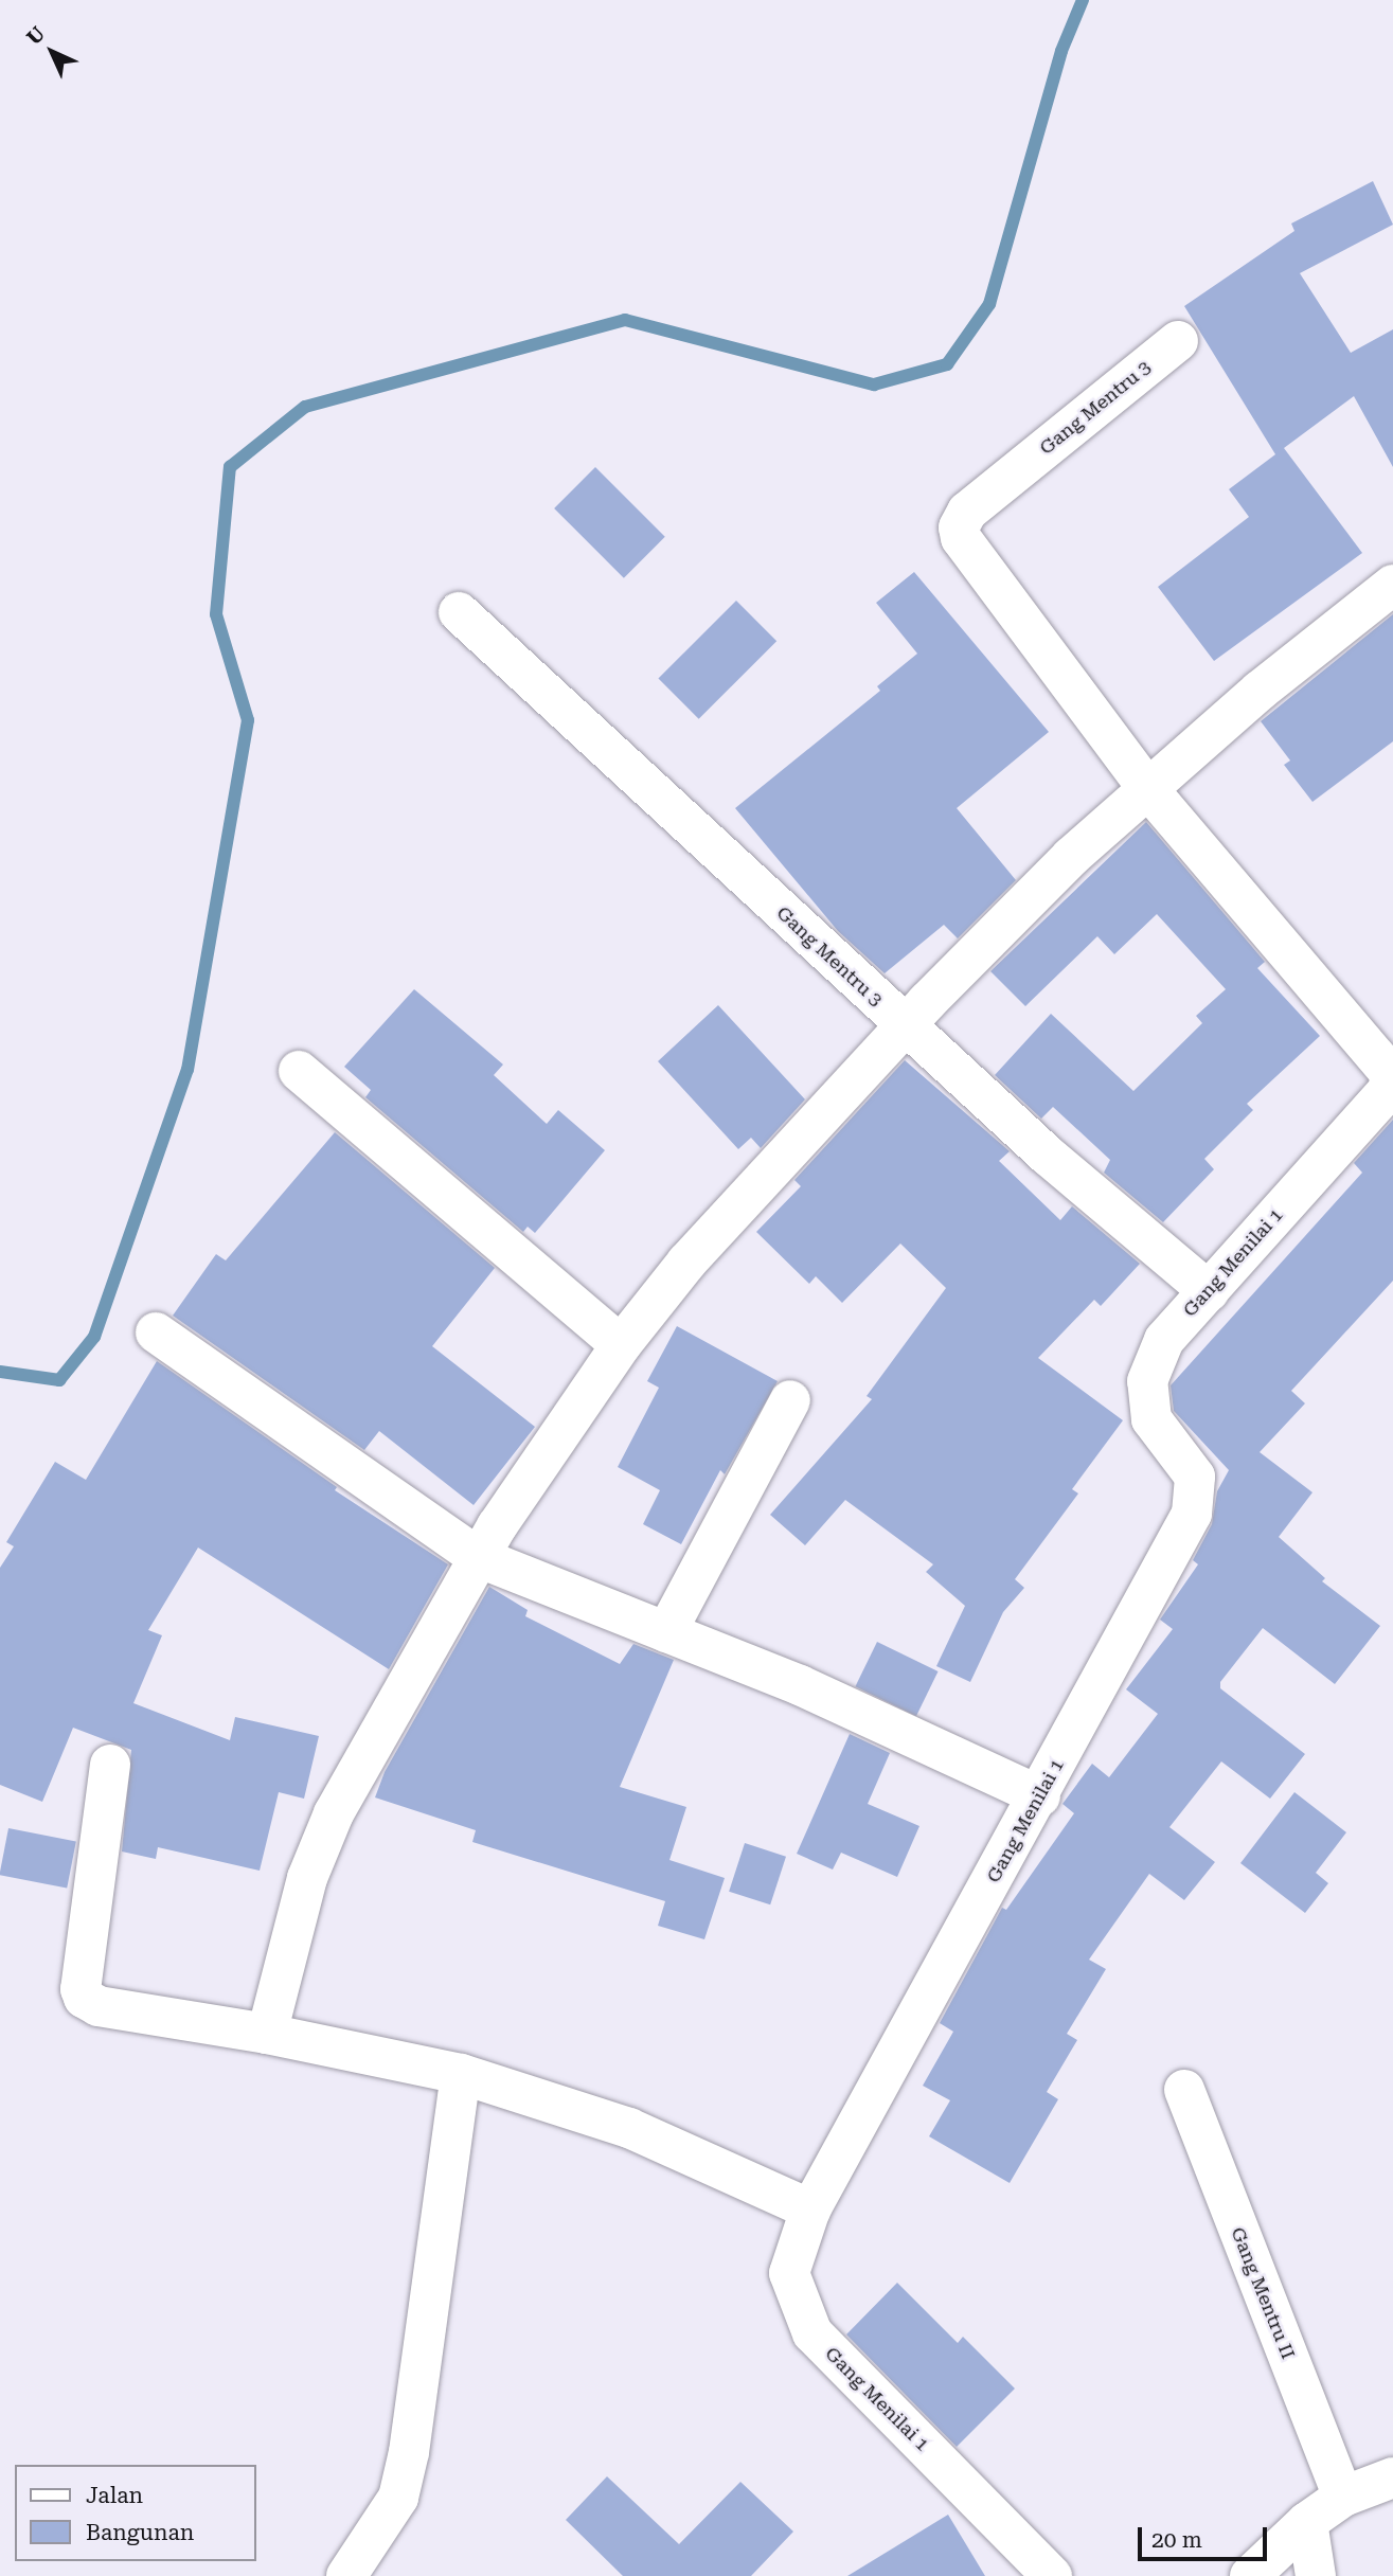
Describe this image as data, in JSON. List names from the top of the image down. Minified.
{"streets":{"street":["Gang Mentru 3","Gang Menilai 1","Gang Mentru II"]},"crossings":[["Gang Mentru 3","Gang Menilai 1"]],"legend":["Jalan","Bangunan"],"scale_bar":"20 m","north":"top left"}
